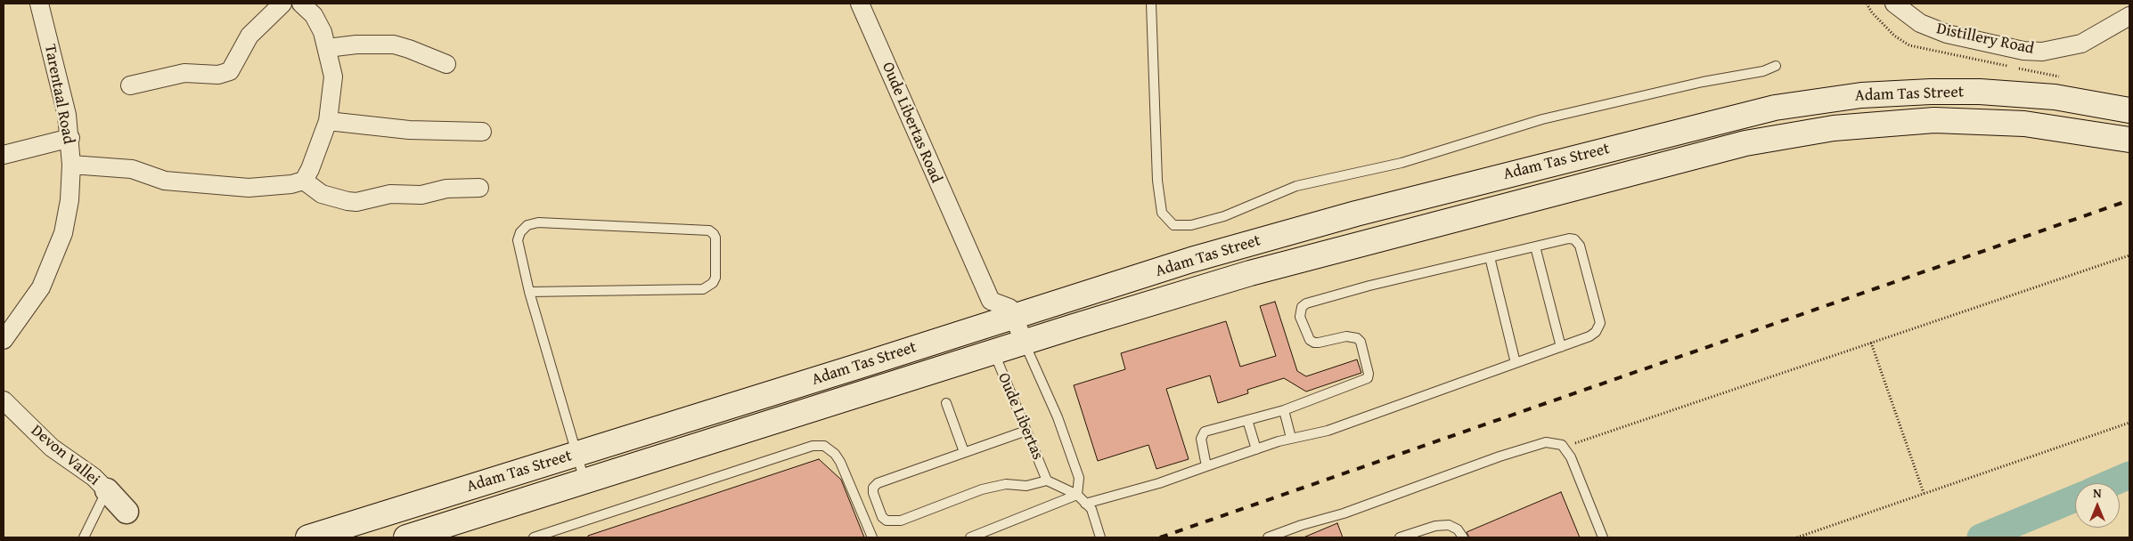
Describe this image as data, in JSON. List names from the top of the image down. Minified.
{"streets":{"main road":["Adam Tas Street"],"street":["Distillery Road","Tarentaal Road","Oude Libertas Road","Devon Vallei"],"lane":["Oude Libertas"]},"crossings":[["Adam Tas Street","Oude Libertas"]],"north":"top"}
